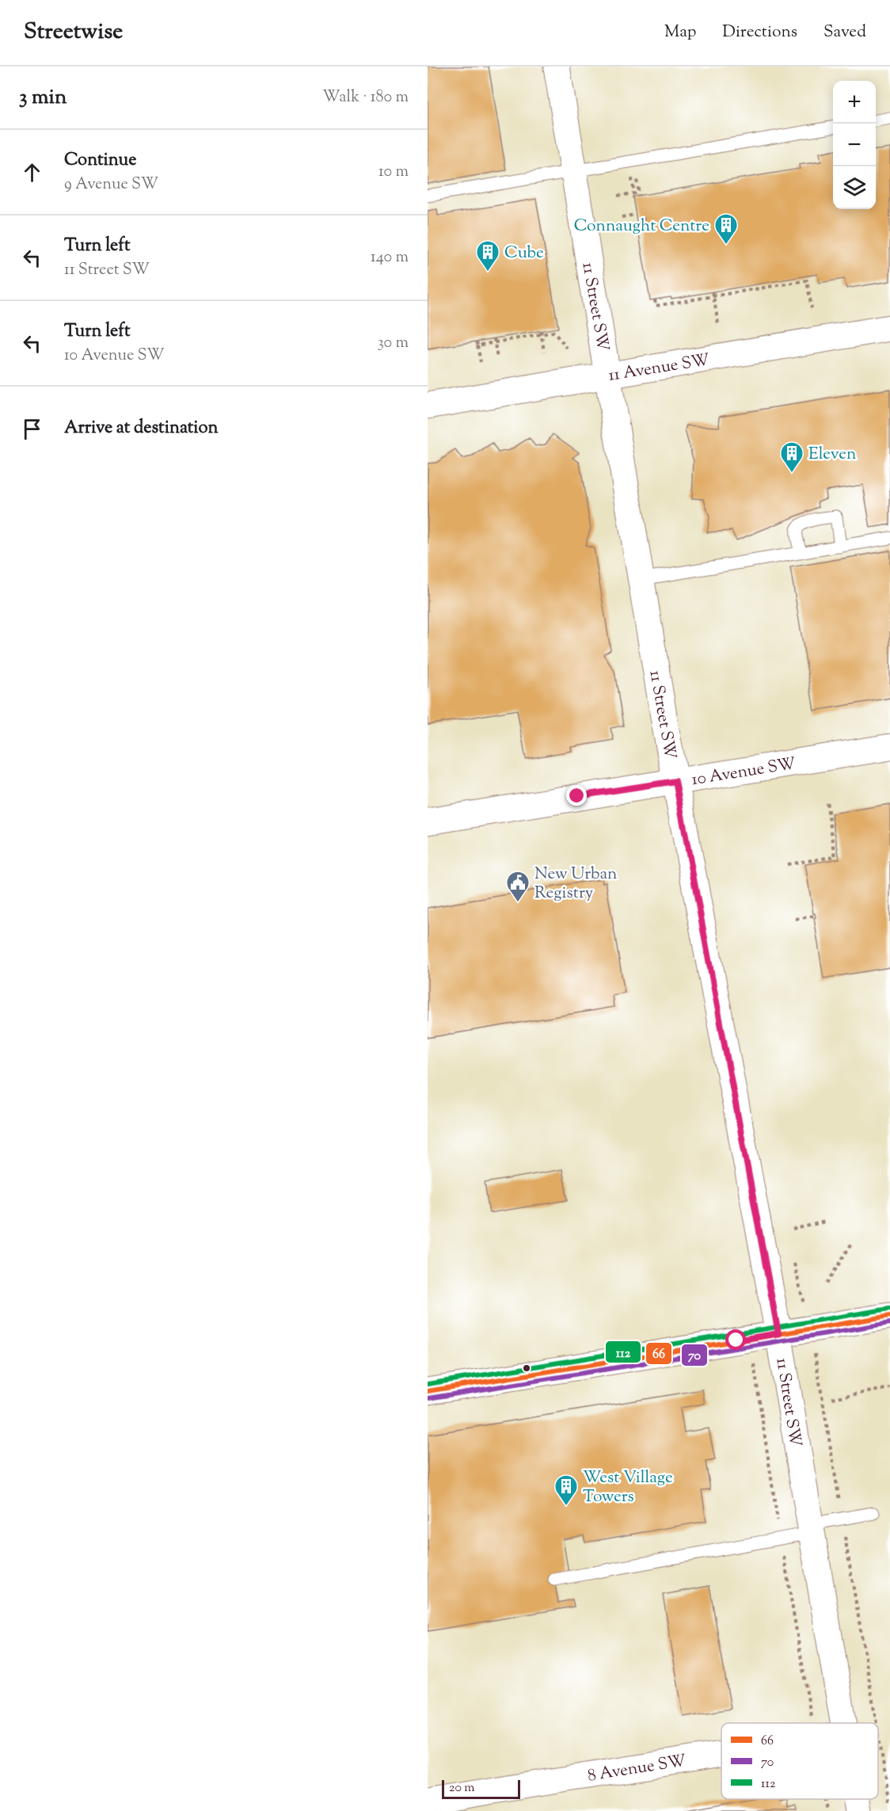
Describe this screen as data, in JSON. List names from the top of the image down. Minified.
{"streets":{"street":["11 Street SW","11 Avenue SW","10 Avenue SW","8 Avenue SW"]},"crossings":[["11 Street SW","11 Avenue SW"],["11 Street SW","10 Avenue SW"]],"places":{"building":["Connaught Centre","Cube","Eleven","West Village Towers"],"public building":["New Urban Registry"]},"lines":["transit line 112","transit line 66","transit line 70"],"legend":["66","70","112"],"scale_bar":"20 m","page":{"header":"Streetwise","nav":["Map","Directions","Saved"],"heading":["3 min","Walk · 180 m"],"map_buttons":["+","−"],"list":[["Continue","9 Avenue SW","10 m"],["Turn left","11 Street SW","140 m"],["Turn left","10 Avenue SW","30 m"],"Arrive at destination"],"scale":"20 m"}}
